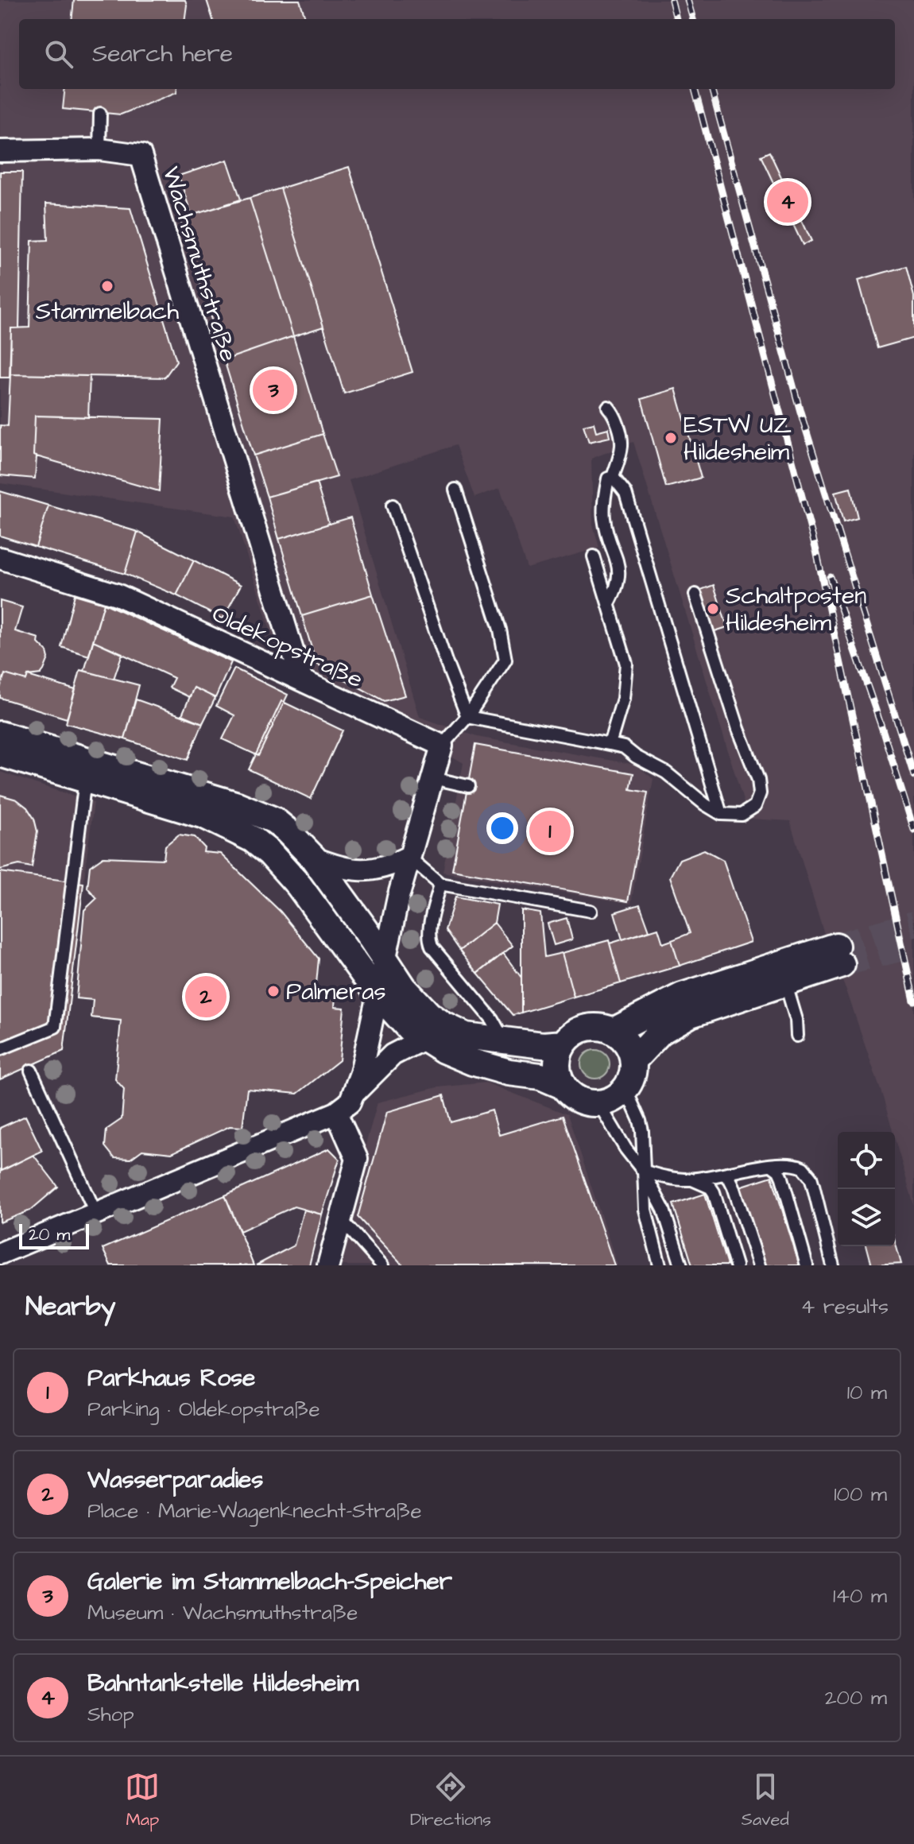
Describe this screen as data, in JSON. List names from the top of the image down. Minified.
{"streets":{"street":["Wachsmuthstraße","Oldekopstraße"]},"crossings":[["Wachsmuthstraße","Oldekopstraße"]],"places":["Stammelbach","ESTW UZ Hildesheim","Schaltposten Hildesheim","Palmeras"],"scale_bar":"20 m","page":{"search":"Search here","pins":["4","3","1","2"],"scale":"20 m","heading":["Nearby","4 results"],"list":[{"mark":"1","name":"Parkhaus Rose","note":"Parking · Oldekopstraße","value":"10 m"},{"mark":"2","name":"Wasserparadies","note":"Place · Marie-Wagenknecht-Straße","value":"100 m"},{"mark":"3","name":"Galerie im Stammelbach-Speicher","note":"Museum · Wachsmuthstraße","value":"140 m"},{"mark":"4","name":"Bahntankstelle Hildesheim","note":"Shop","value":"200 m"}],"nav":["Map","Directions","Saved"]}}
